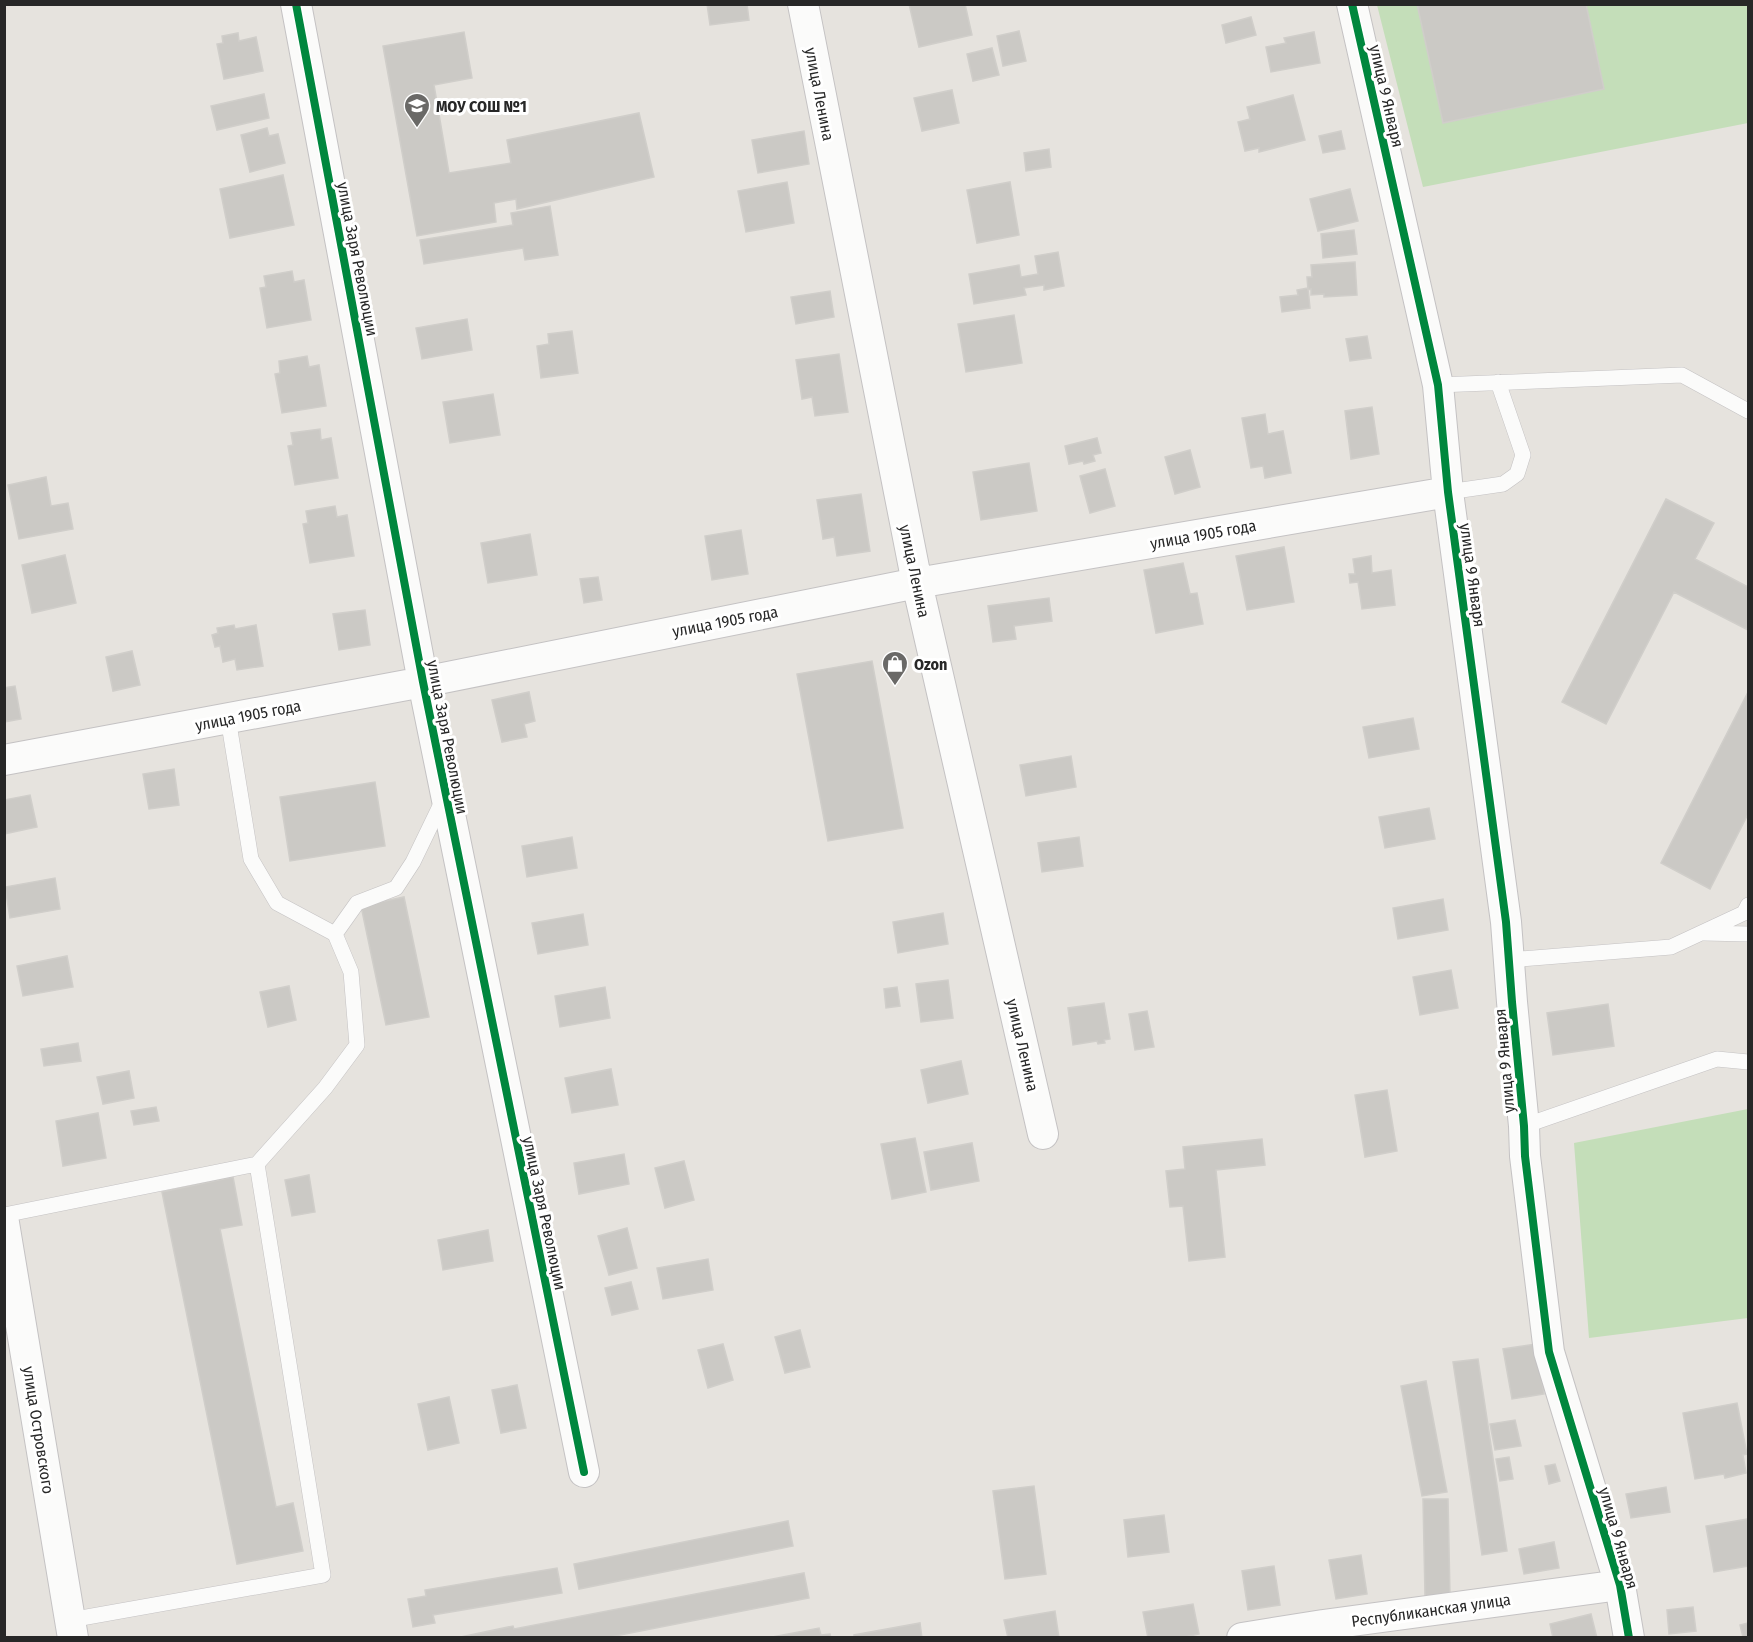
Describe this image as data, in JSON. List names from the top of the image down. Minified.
{"streets":{"street":["улица Ленина","улица 9 Января","улица Заря Революции","улица 1905 года","улица Островского","Республиканская улица"]},"crossings":[["улица Ленина","улица 1905 года"],["улица 9 Января","улица 1905 года"],["улица 9 Января","Республиканская улица"],["улица Заря Революции","улица 1905 года"]],"places":{"school or university":["МОУ СОШ №1"],"shop":["Ozon"]}}
